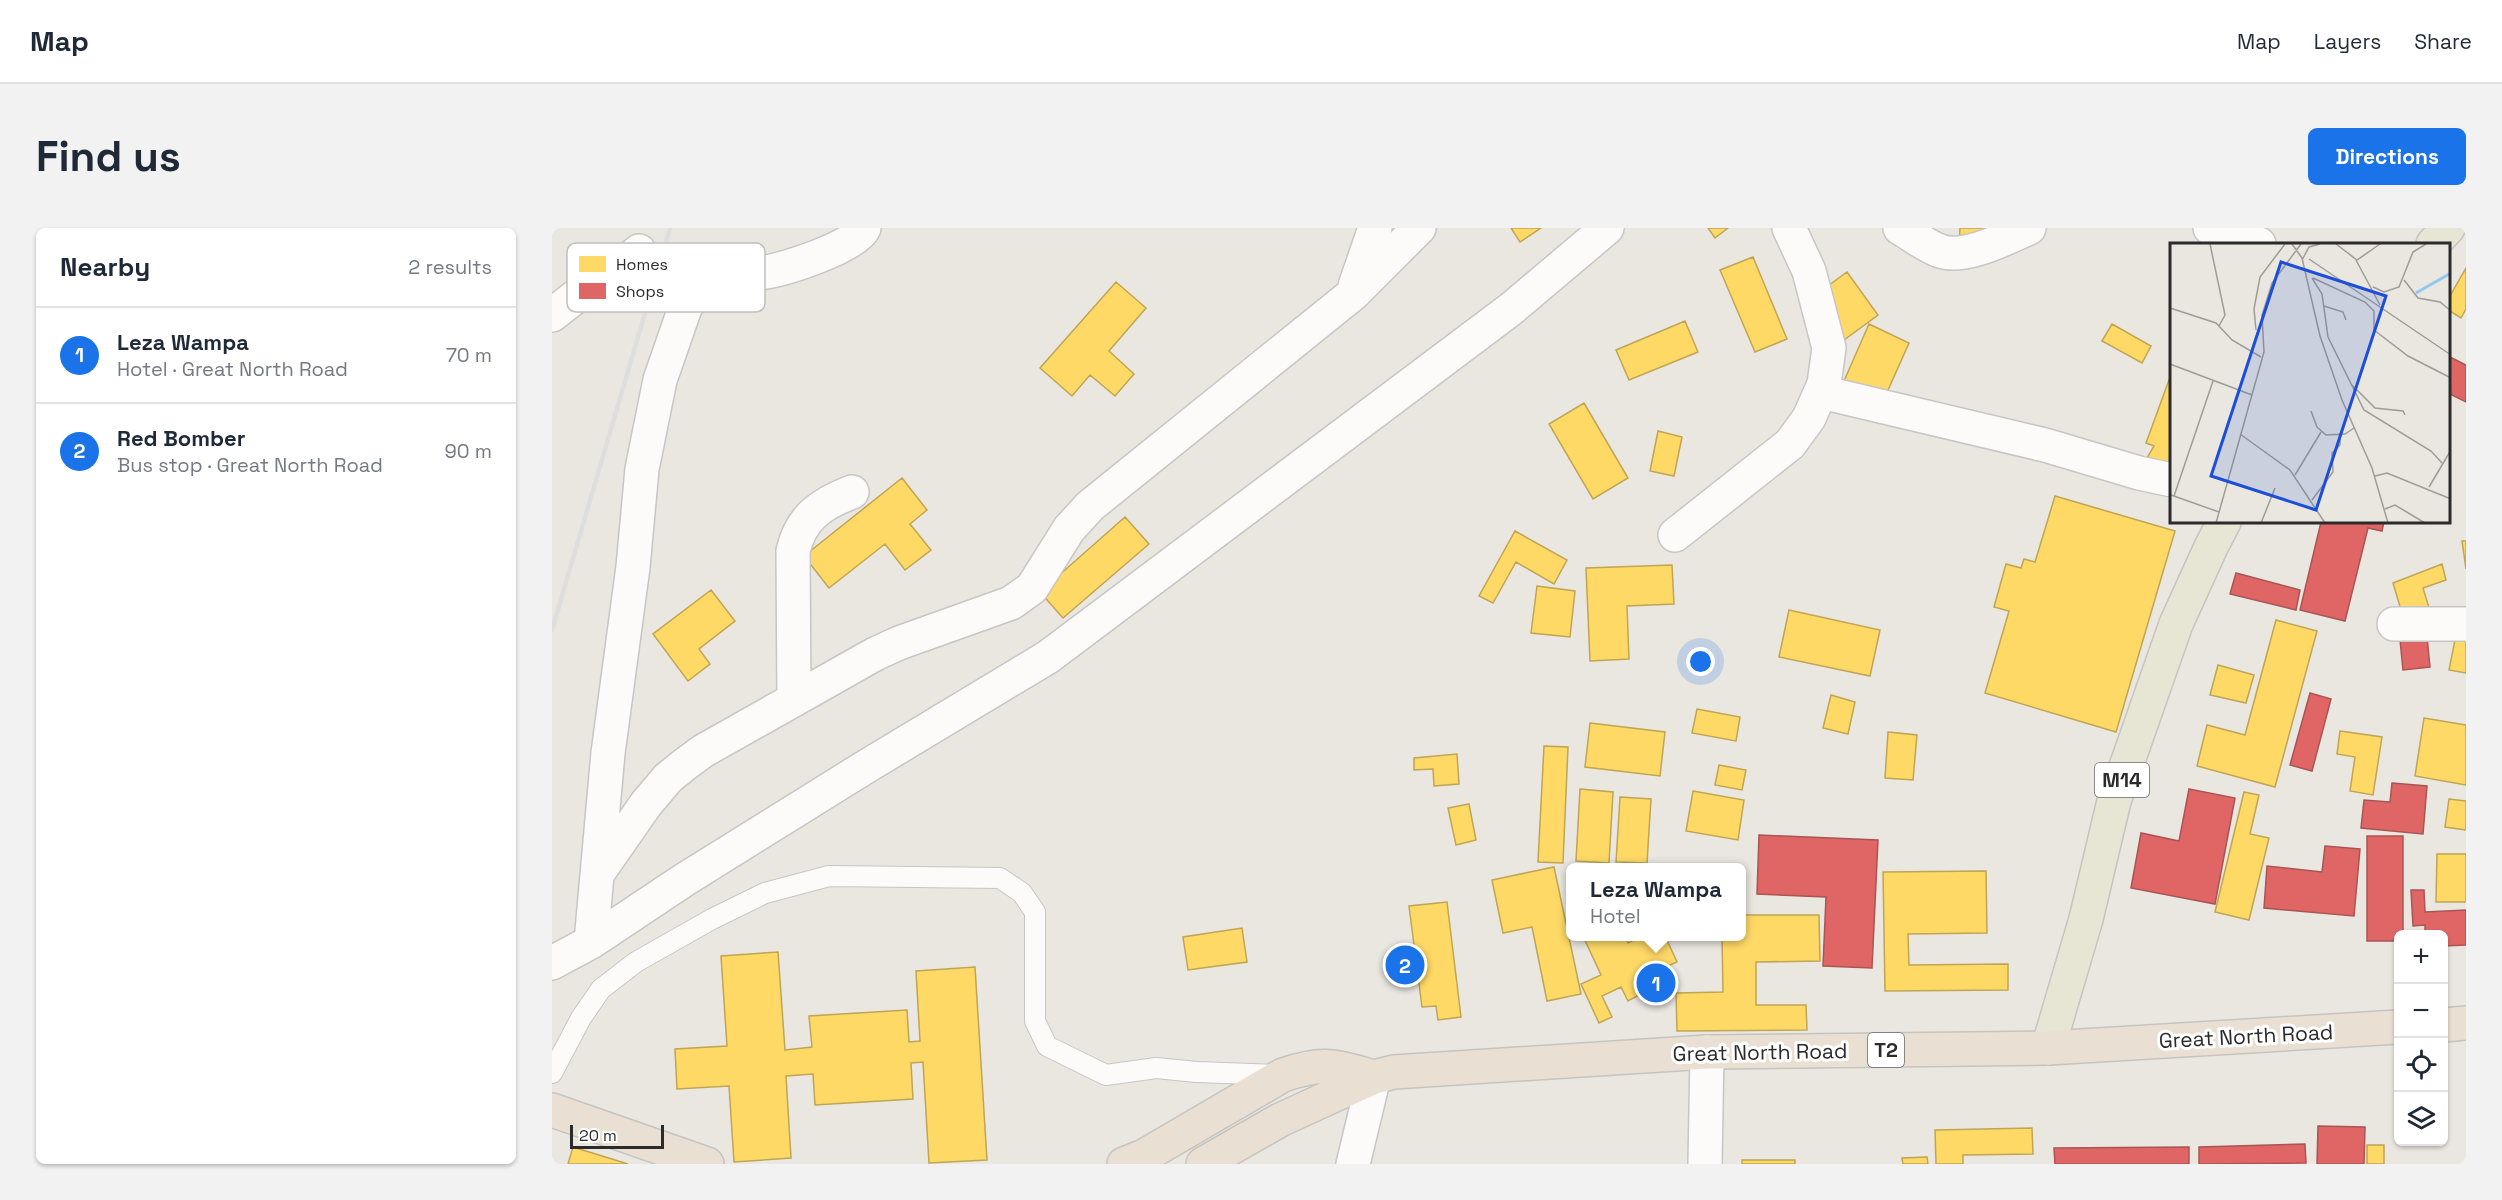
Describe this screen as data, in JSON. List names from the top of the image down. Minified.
{"streets":{"highway":["Great North Road","T2"],"main road":["M14"]},"crossings":[["M14","Great North Road"]],"legend":["Homes","Shops"],"scale_bar":"20 m","page":{"header":"Map","nav":["Map","Layers","Share"],"buttons":"Directions","title":"Find us","heading":["Nearby","2 results"],"list":[{"mark":"1","name":"Leza Wampa","note":"Hotel · Great North Road","value":"70 m"},{"mark":"2","name":"Red Bomber","note":"Bus stop · Great North Road","value":"90 m"}],"popup":["Leza Wampa","Hotel"],"map_buttons":["+","−"],"pins":["2","1"],"scale":"20 m"}}
